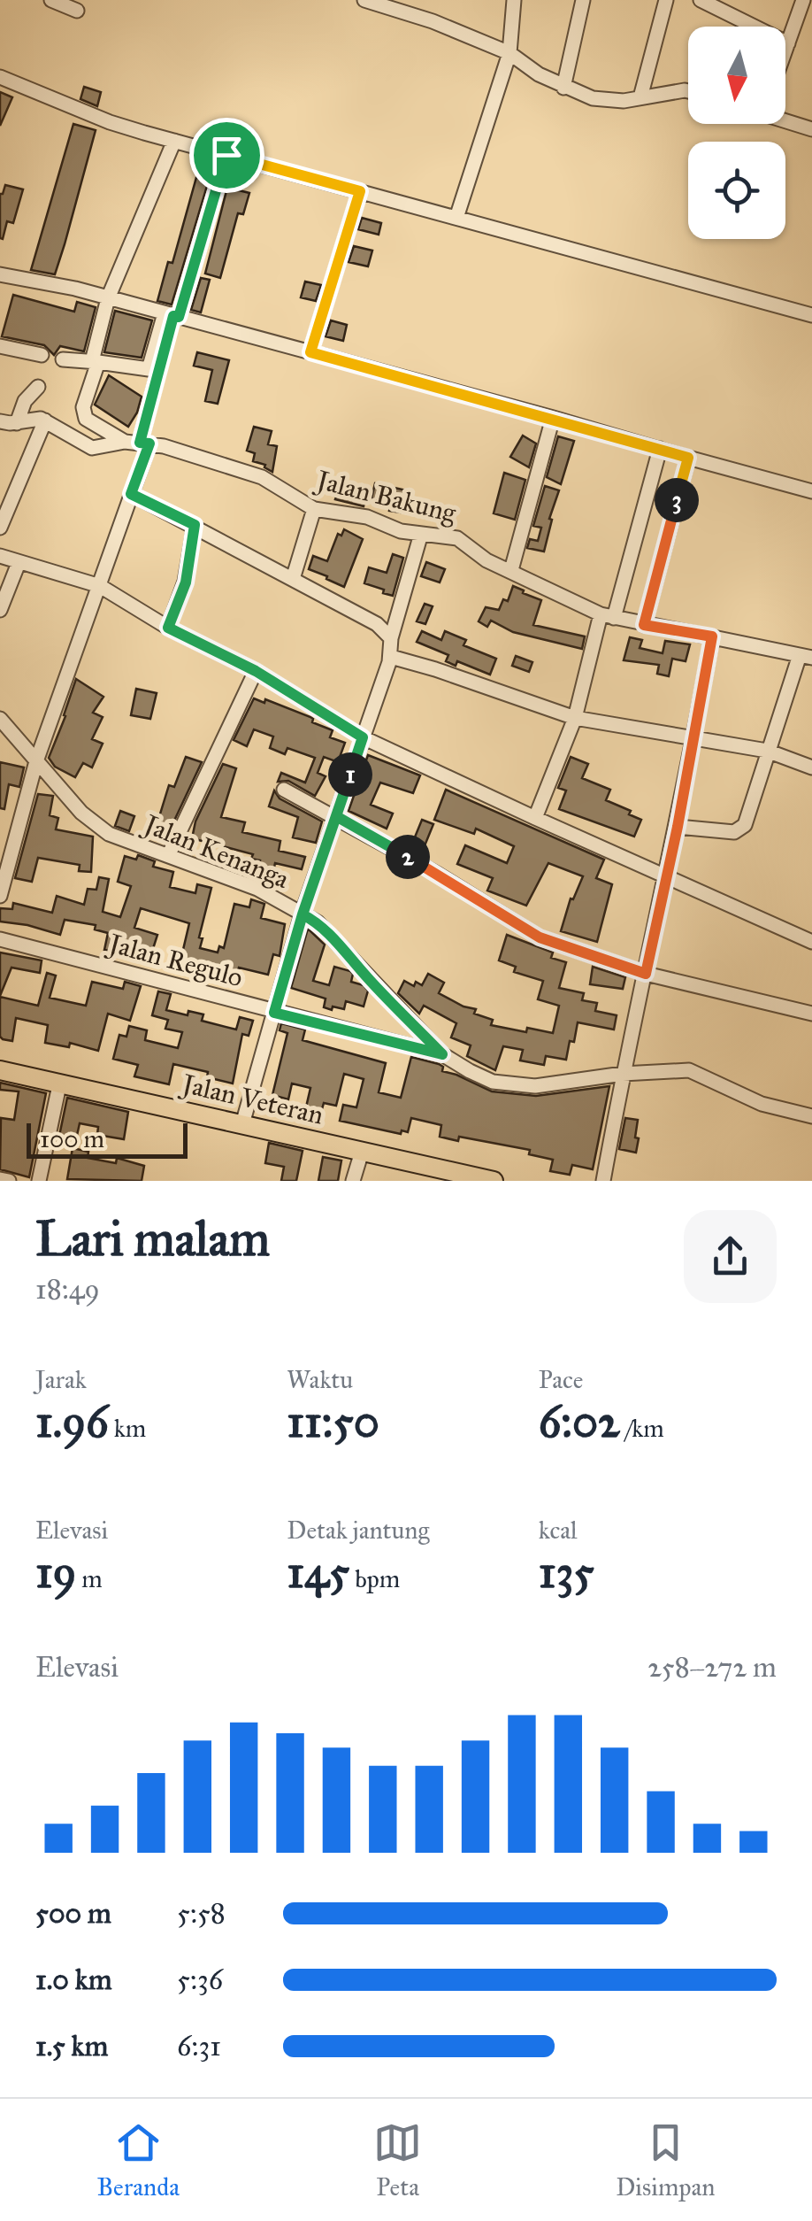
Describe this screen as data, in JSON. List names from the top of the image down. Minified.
{"streets":{"main road":["Jalan Veteran"],"street":["Jalan Bakung","Jalan Kenanga","Jalan Regulo"]},"crossings":[["Jalan Kenanga","Jalan Regulo"]],"scale_bar":"100 m","north":"bottom","page":{"pins":["3","1","2"],"scale":"100 m","heading":["Lari malam","18:49"],"stats":[["Jarak","1.96 km"],["Waktu","11:50"],["Pace","6:02 /km"],["Elevasi","19 m"],["Detak jantung","145 bpm"],["kcal","135"]],"chart":["Elevasi","258–272 m"],"list":[{"name":"500 m","note":"5:58"},{"name":"1.0 km","note":"5:36"},{"name":"1.5 km","note":"6:31"}],"tabs":["Beranda","Peta","Disimpan"]}}
